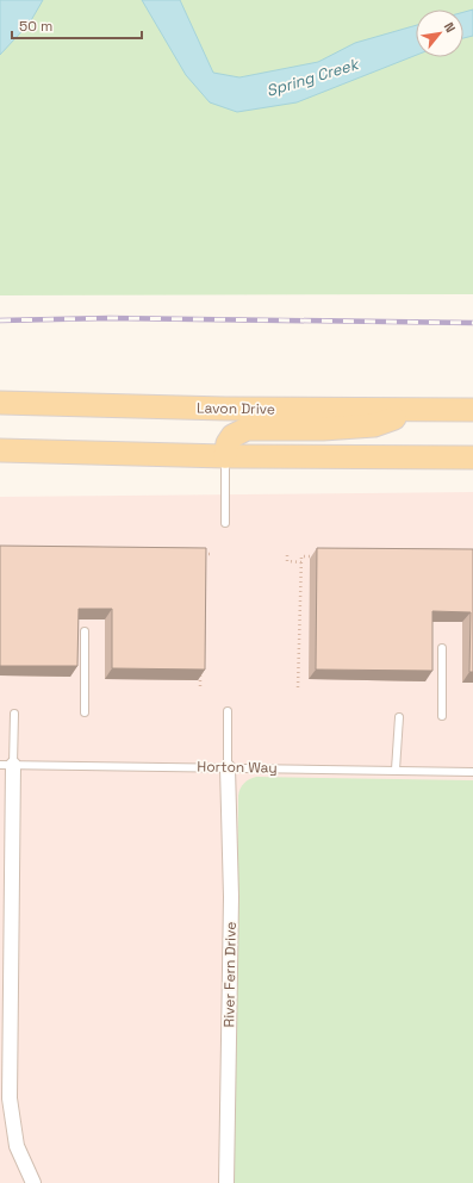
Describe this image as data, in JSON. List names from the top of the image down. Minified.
{"streets":{"main road":["Lavon Drive"],"street":["River Fern Drive"],"lane":["Horton Way"]},"crossings":[["Horton Way","River Fern Drive"]],"water":["Spring Creek"],"scale_bar":"50 m","north":"top right"}
